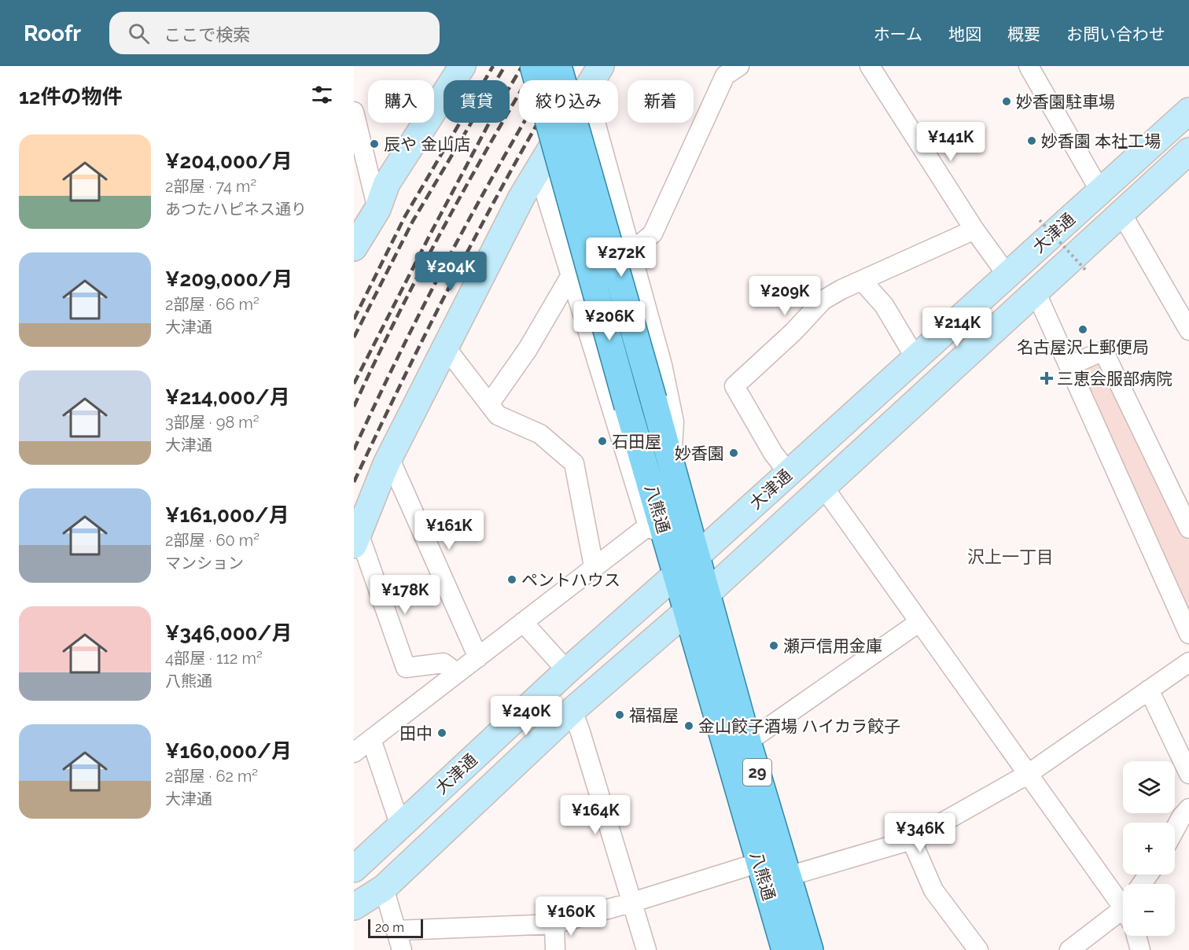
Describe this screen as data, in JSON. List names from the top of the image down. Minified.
{"streets":{"main road":["八熊通","29"],"street":["大津通"]},"crossings":[["大津通","八熊通"]],"districts":["沢上一丁目"],"places":{"other":["妙香園駐車場","妙香園 本社工場","辰や 金山店","名古屋沢上郵便局","石田屋","妙香園","ペントハウス","瀬戸信用金庫","福福屋","金山餃子酒場 ハイカラ餃子","田中"],"health":["三恵会服部病院"]},"scale_bar":"20 m","page":{"header":"Roofr","search":"ここで検索","nav":["ホーム","地図","概要","お問い合わせ"],"heading":"12件の物件","chip":["購入","賃貸","絞り込み","新着"],"price":["¥141K","¥272K","¥204K","¥209K","¥206K","¥214K","¥161K","¥178K","¥240K","¥164K","¥346K","¥160K"],"list":[{"name":"¥204,000/月","note":"2部屋 · 74 m² · あつたハピネス通り"},{"name":"¥209,000/月","note":"2部屋 · 66 m² · 大津通"},{"name":"¥214,000/月","note":"3部屋 · 98 m² · 大津通"},{"name":"¥161,000/月","note":"2部屋 · 60 m² · マンション"},{"name":"¥346,000/月","note":"4部屋 · 112 m² · 八熊通"},{"name":"¥160,000/月","note":"2部屋 · 62 m² · 大津通"}],"map_buttons":["+","−"],"scale":"20 m"}}
